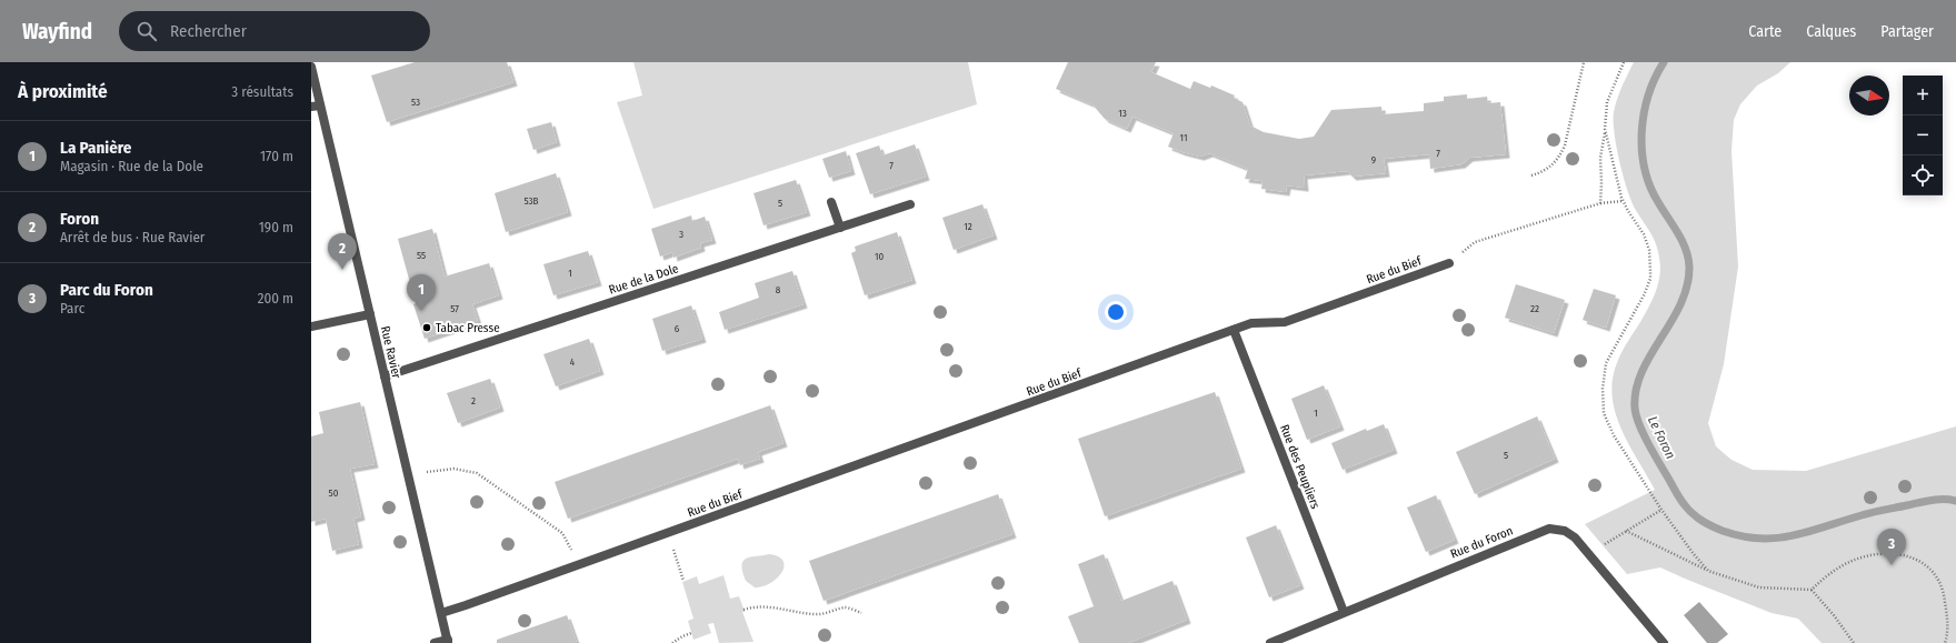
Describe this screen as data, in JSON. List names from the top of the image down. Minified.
{"streets":{"street":["Rue du Bief","Rue de la Dole","Rue Ravier","Rue des Peupliers","Rue du Foron"]},"crossings":[["Rue du Bief","Rue Ravier"],["Rue du Bief","Rue des Peupliers"],["Rue de la Dole","Rue Ravier"],["Rue des Peupliers","Rue du Foron"]],"water":["Le Foron"],"places":["Tabac Presse"],"house_numbers":["53","13","11","7","9","7","53B","5","12","3","55","10","1","8","57","22","6","4","2","1","5","50"],"north":"right","page":{"header":"Wayfind","search":"Rechercher","nav":["Carte","Calques","Partager"],"heading":["À proximité","3 résultats"],"map_buttons":["+","−"],"list":[{"mark":"1","name":"La Panière","note":"Magasin · Rue de la Dole","value":"170 m"},{"mark":"2","name":"Foron","note":"Arrêt de bus · Rue Ravier","value":"190 m"},{"mark":"3","name":"Parc du Foron","note":"Parc","value":"200 m"}],"pins":["2","1","3"]}}
